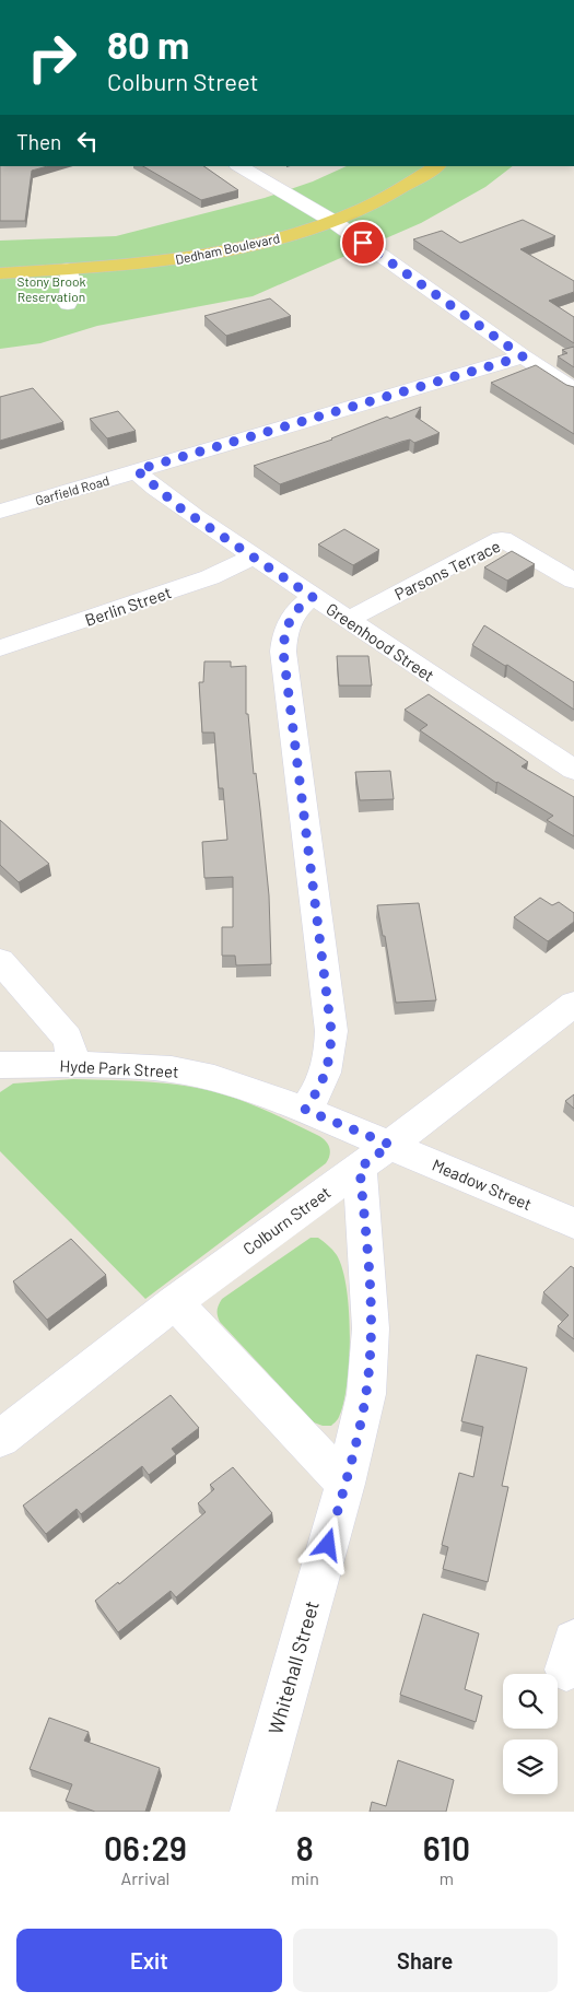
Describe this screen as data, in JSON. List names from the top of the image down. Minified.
{"streets":{"main road":["Dedham Boulevard"],"street":["Garfield Road","Parsons Terrace","Berlin Street","Greenhood Street","Hyde Park Street","Meadow Street","Colburn Street","Whitehall Street"]},"crossings":[["Garfield Road","Greenhood Street"],["Parsons Terrace","Greenhood Street"],["Berlin Street","Greenhood Street"],["Hyde Park Street","Meadow Street"],["Hyde Park Street","Colburn Street"],["Meadow Street","Colburn Street"],["Colburn Street","Whitehall Street"]],"parks":["Stony Brook Reservation"],"page":{"turn":["80 m","Colburn Street"],"then":"Then","eta":["06:29","Arrival","8","min","610","m"],"buttons":["Exit","Share"]}}
